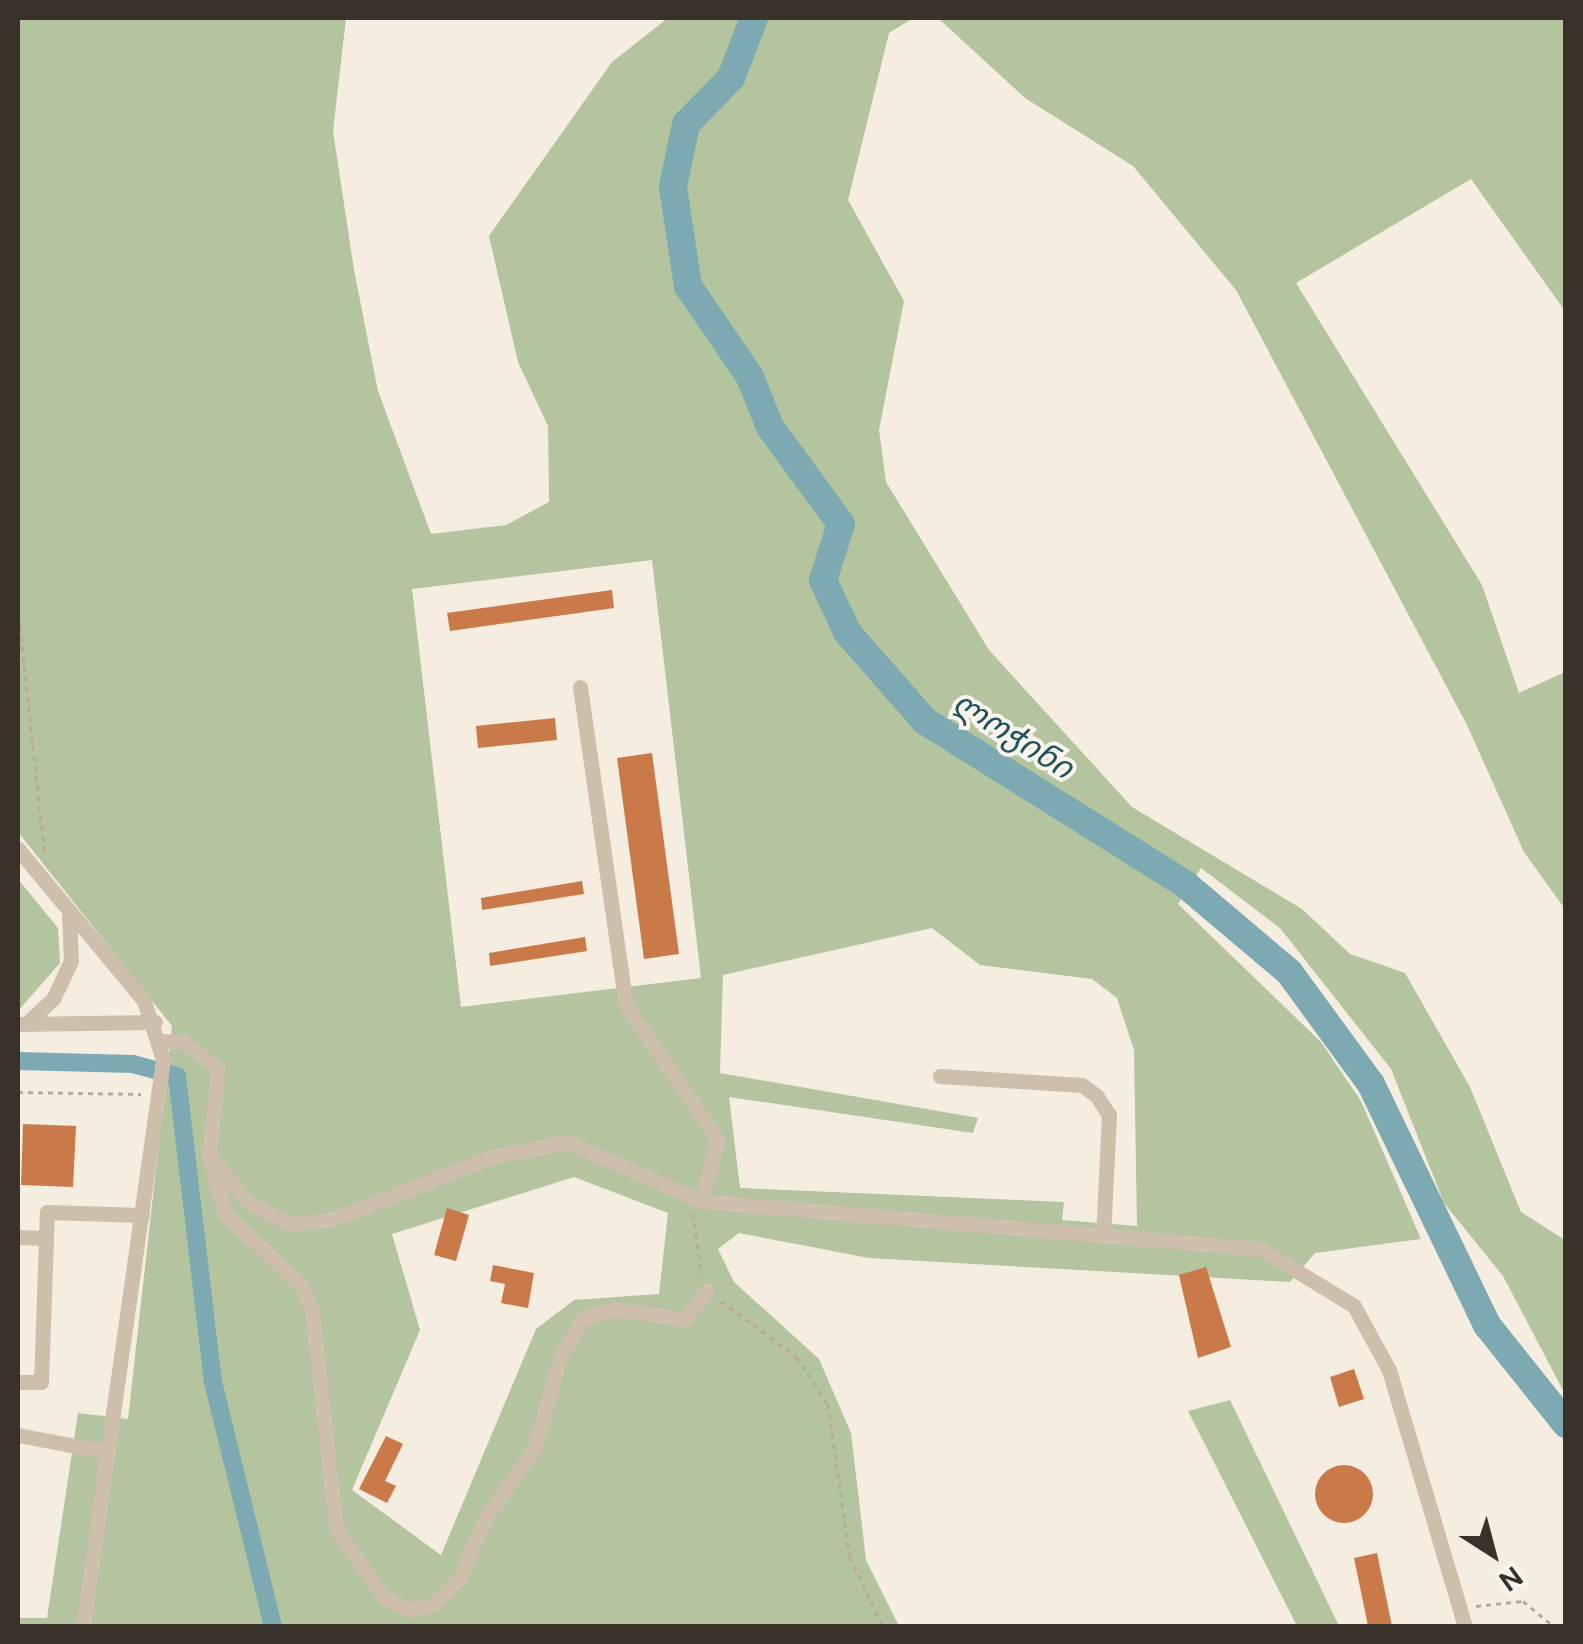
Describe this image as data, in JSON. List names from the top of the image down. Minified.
{"water":["ლოჭინი"],"north":"bottom right"}
